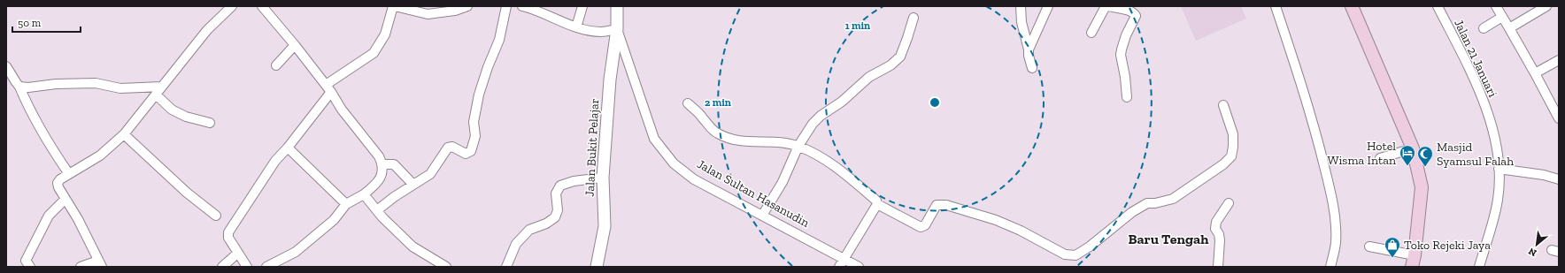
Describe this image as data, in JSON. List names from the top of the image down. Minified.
{"streets":{"street":["Jalan 21 Januari","Jalan Bukit Pelajar","Jalan Sultan Hasanudin"]},"crossings":[["Jalan Bukit Pelajar","Jalan Sultan Hasanudin"]],"districts":["Baru Tengah"],"places":{"hotel":["Hotel Wisma Intan"],"mosque":["Masjid Syamsul Falah"],"shop":["Toko Rejeki Jaya"]},"scale_bar":"50 m","north":"bottom left","rings":["1 min","2 min"]}
